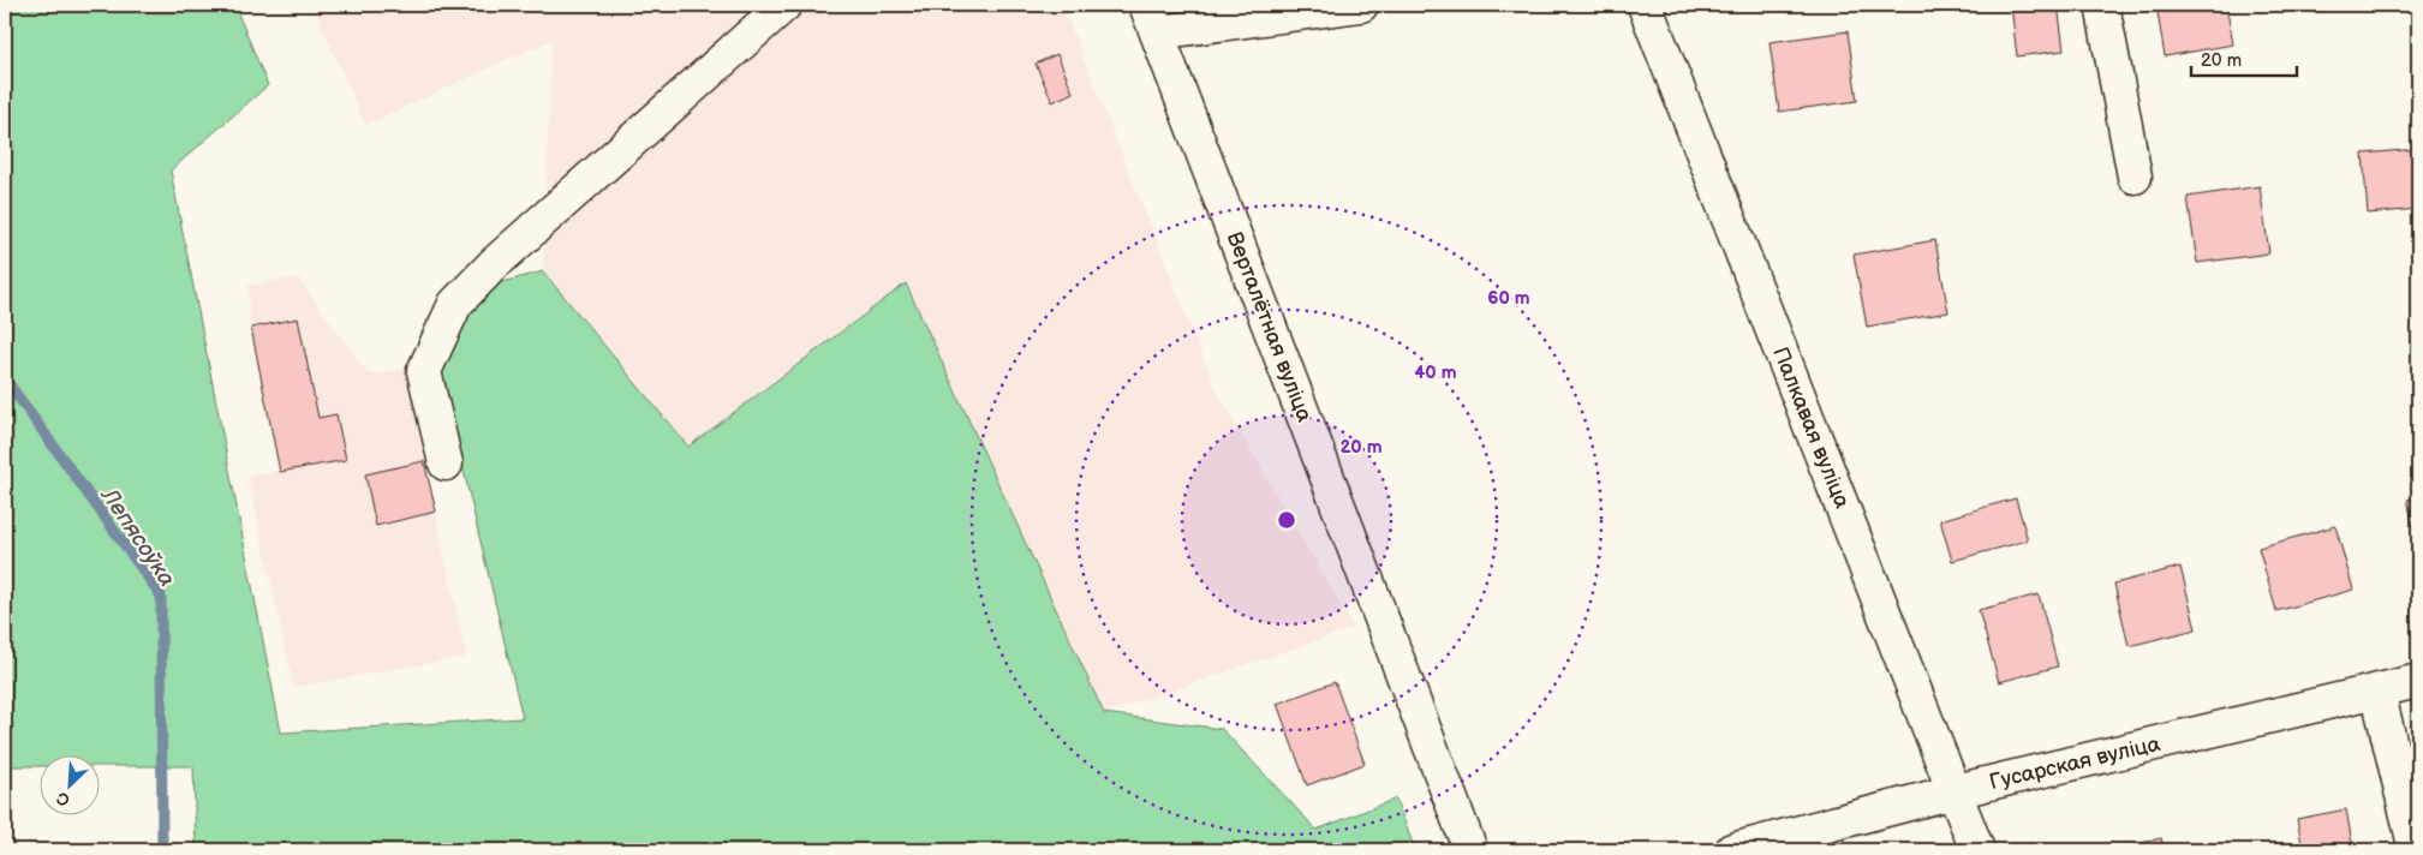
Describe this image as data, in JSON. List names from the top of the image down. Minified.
{"streets":{"street":["Верталётная вуліца","Палкавая вуліца","Гусарская вуліца"]},"crossings":[["Палкавая вуліца","Гусарская вуліца"]],"water":["Лепясоўка"],"scale_bar":"20 m","north":"bottom left","rings":["60 m","40 m","20 m"]}
